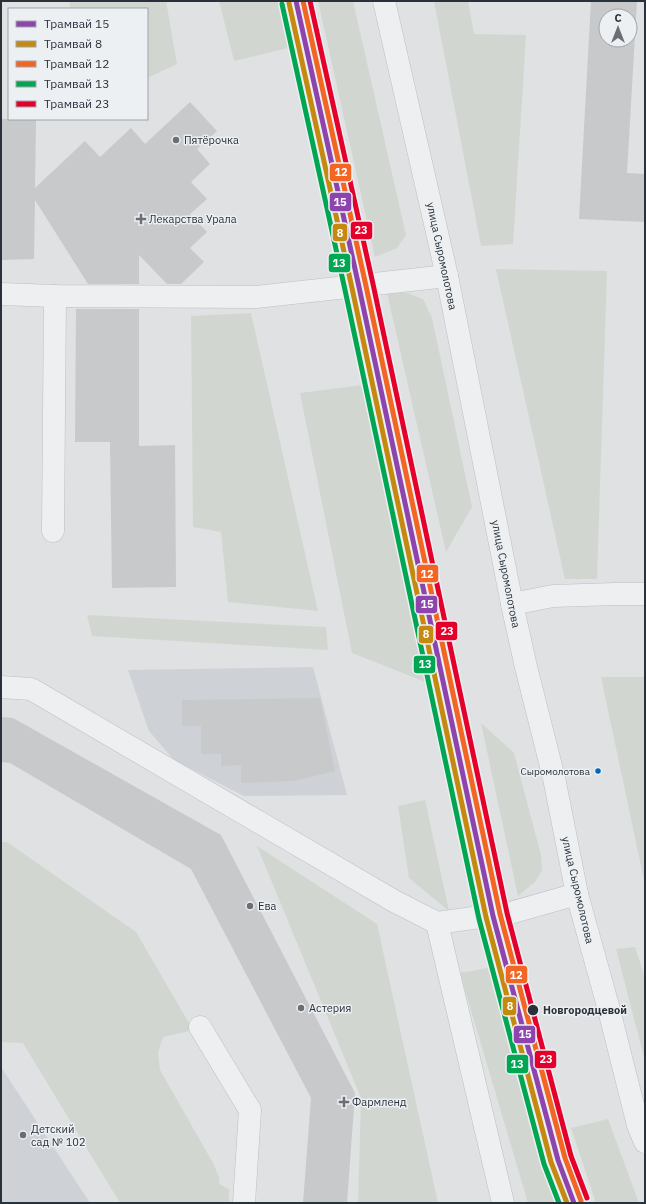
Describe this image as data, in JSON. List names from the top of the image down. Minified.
{"streets":{"street":["улица Сыромолотова"]},"places":{"other":["Пятёрочка","Сыромолотова","Ева","Астерия","Новгородцевой","Детский сад № 102"],"health":["Лекарства Урала","Фармленд"]},"lines":["tram line 15","tram line 12","tram line 23","tram line 8","tram line 13"],"legend":["Трамвай 15","Трамвай 8","Трамвай 12","Трамвай 13","Трамвай 23"],"north":"top"}
